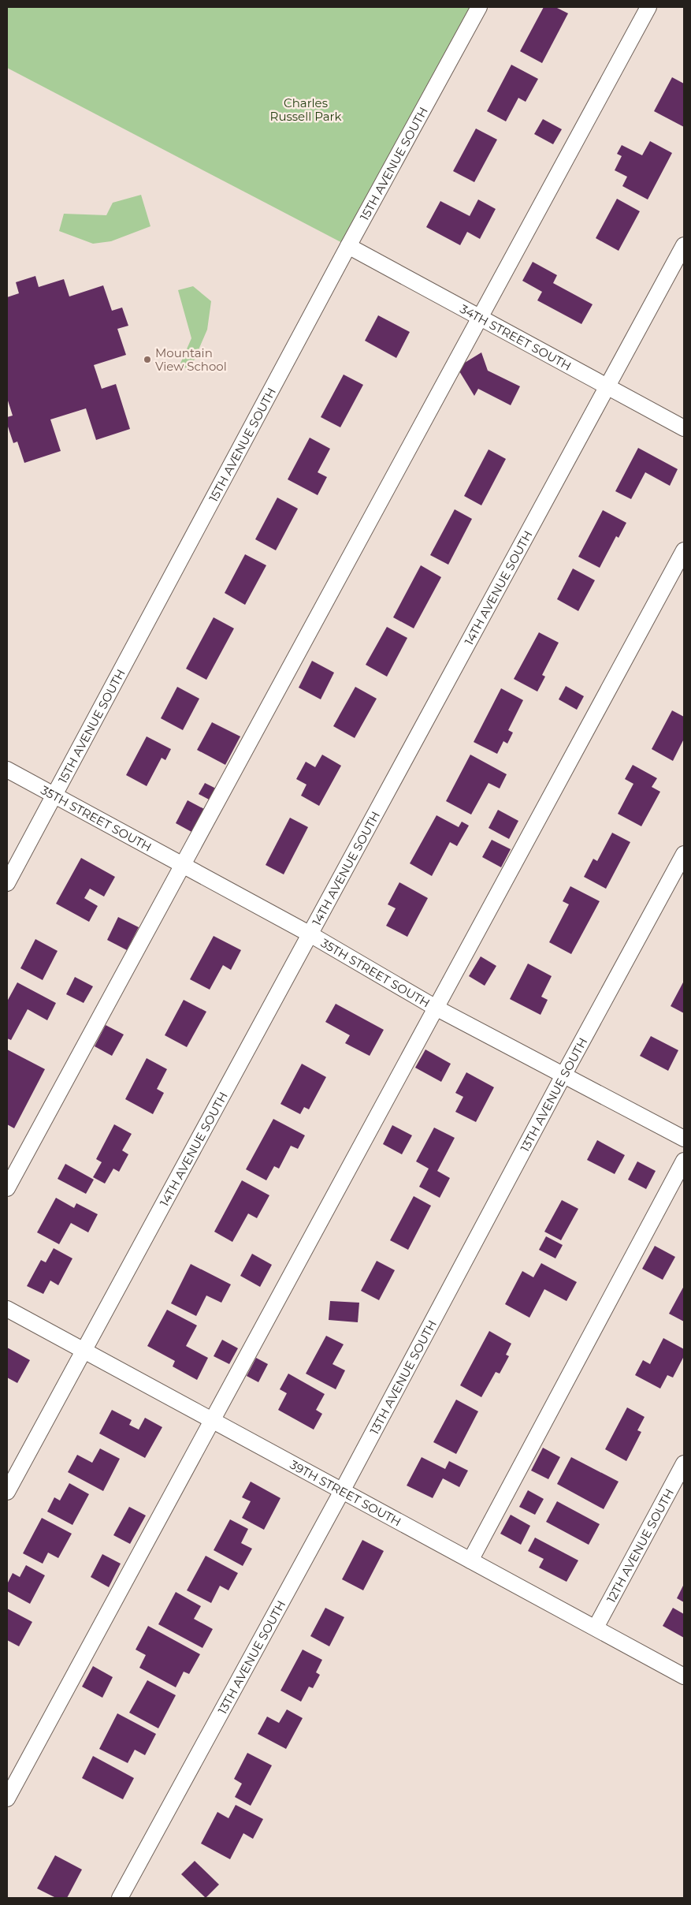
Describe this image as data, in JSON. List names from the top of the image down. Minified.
{"streets":{"street":["15TH AVENUE SOUTH","34TH STREET SOUTH","14TH AVENUE SOUTH","35TH STREET SOUTH","13TH AVENUE SOUTH","39TH STREET SOUTH","12TH AVENUE SOUTH"]},"crossings":[["15TH AVENUE SOUTH","34TH STREET SOUTH"],["15TH AVENUE SOUTH","35TH STREET SOUTH"],["34TH STREET SOUTH","14TH AVENUE SOUTH"],["14TH AVENUE SOUTH","35TH STREET SOUTH"],["14TH AVENUE SOUTH","39TH STREET SOUTH"],["35TH STREET SOUTH","13TH AVENUE SOUTH"],["13TH AVENUE SOUTH","39TH STREET SOUTH"],["39TH STREET SOUTH","12TH AVENUE SOUTH"]],"parks":["Charles Russell Park"],"places":["Mountain View School"]}
